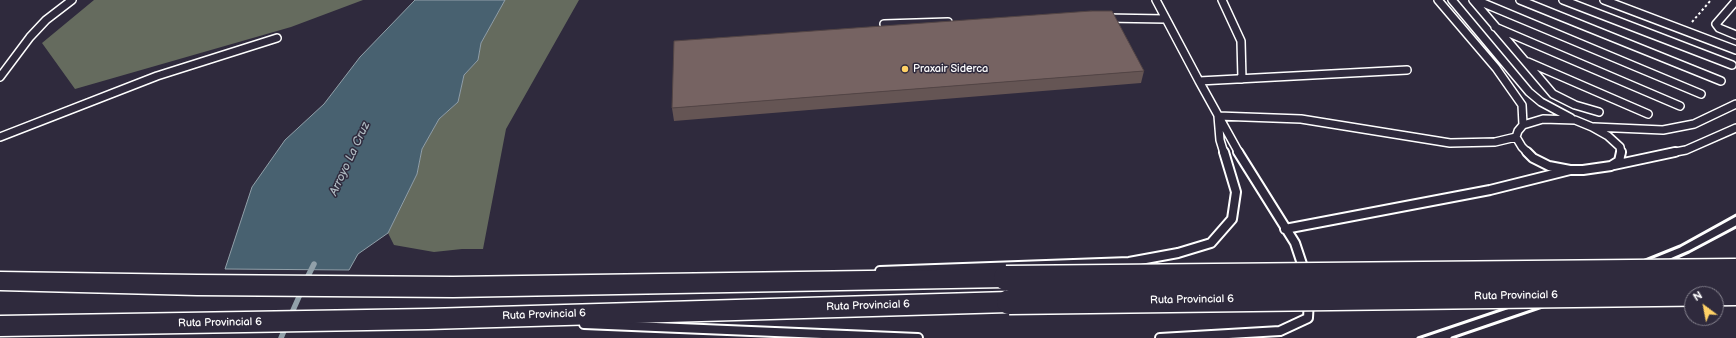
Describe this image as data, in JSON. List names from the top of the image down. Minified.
{"streets":{"highway":["Ruta Provincial 6"]},"water":["Arroyo La Cruz"],"places":["Praxair Siderca"],"north":"top left"}
